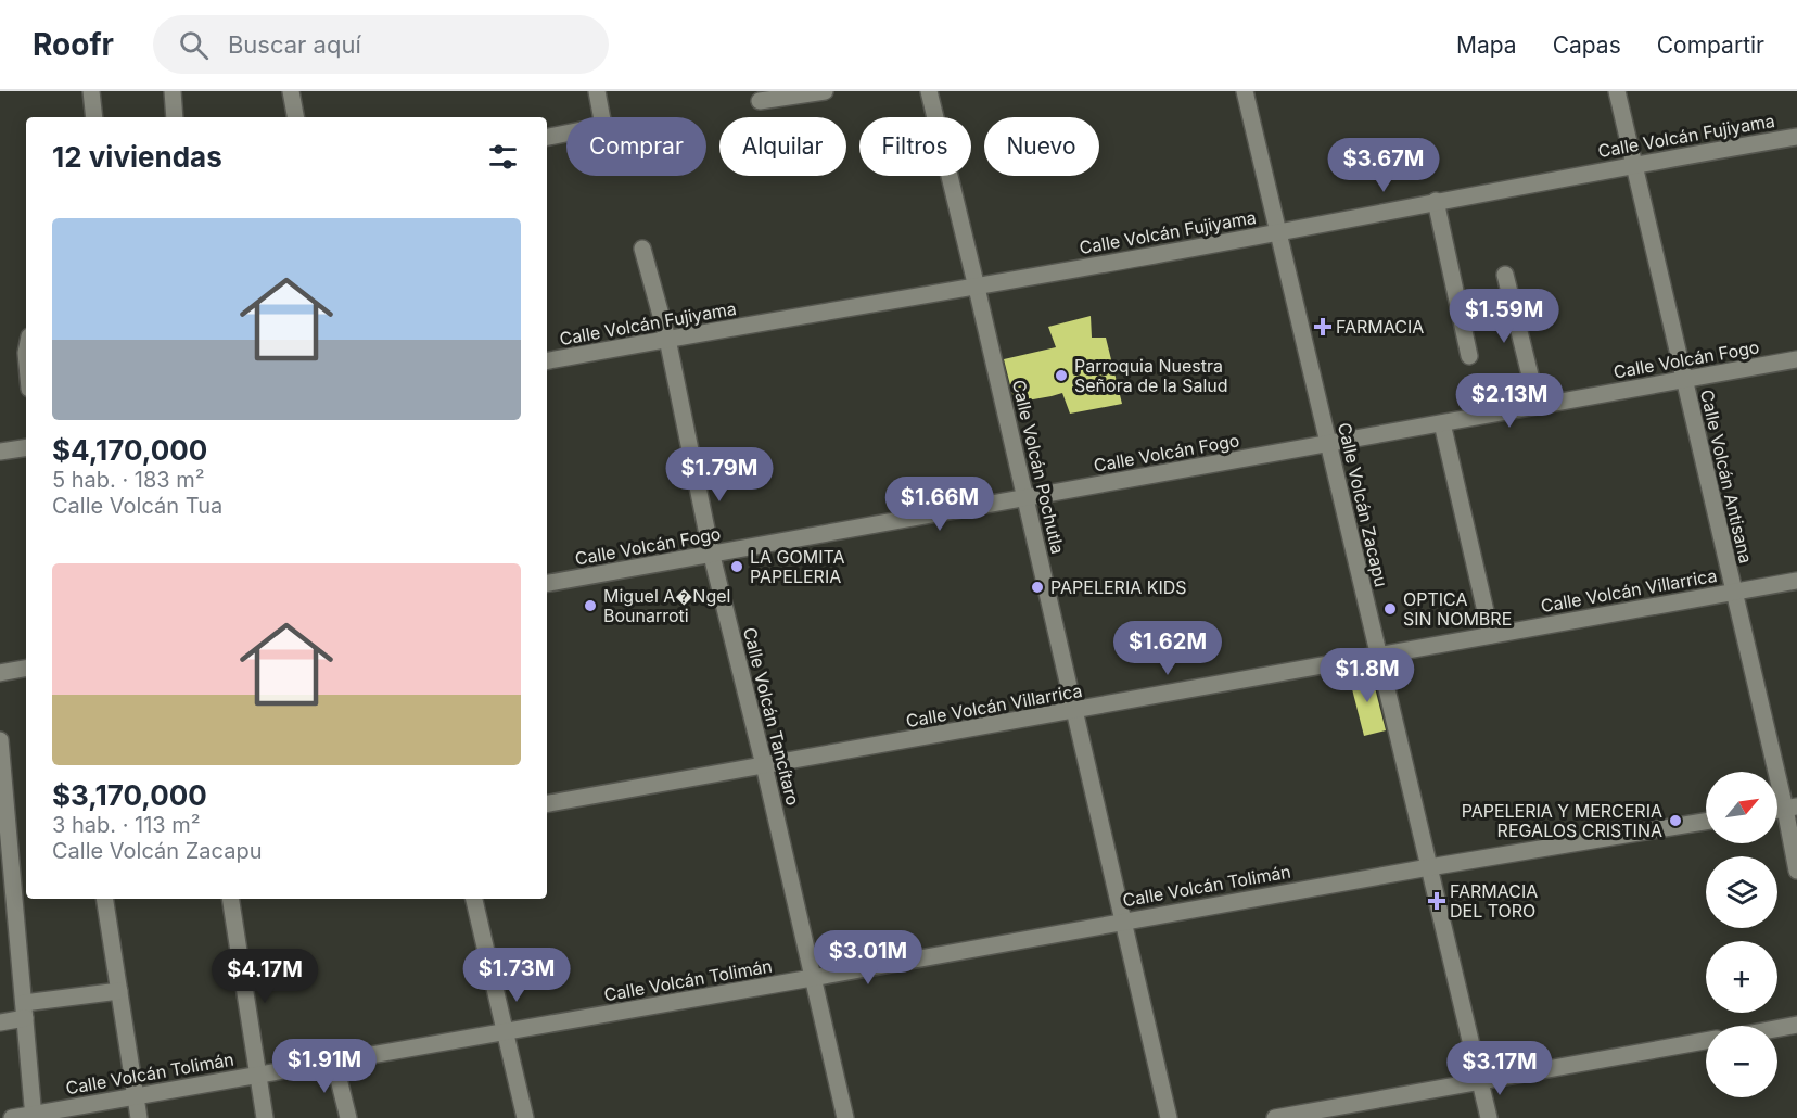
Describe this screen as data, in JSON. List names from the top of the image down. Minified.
{"streets":{"street":["Calle Volcán Fujiyama","Calle Volcán Fogo","Calle Volcán Pochutla","Calle Volcán Antisana","Calle Volcán Zacapu","Calle Volcán Villarrica","Calle Volcán Tancítaro","Calle Volcán Tolimán"]},"crossings":[["Calle Volcán Fujiyama","Calle Volcán Pochutla"],["Calle Volcán Fujiyama","Calle Volcán Antisana"],["Calle Volcán Fujiyama","Calle Volcán Zacapu"],["Calle Volcán Fujiyama","Calle Volcán Tancítaro"],["Calle Volcán Fogo","Calle Volcán Pochutla"],["Calle Volcán Fogo","Calle Volcán Antisana"],["Calle Volcán Fogo","Calle Volcán Zacapu"],["Calle Volcán Fogo","Calle Volcán Tancítaro"],["Calle Volcán Pochutla","Calle Volcán Villarrica"],["Calle Volcán Pochutla","Calle Volcán Tolimán"],["Calle Volcán Antisana","Calle Volcán Villarrica"],["Calle Volcán Zacapu","Calle Volcán Villarrica"],["Calle Volcán Zacapu","Calle Volcán Tolimán"],["Calle Volcán Villarrica","Calle Volcán Tancítaro"],["Calle Volcán Tancítaro","Calle Volcán Tolimán"]],"places":{"health":["FARMACIA","FARMACIA DEL TORO"],"other":["Parroquia Nuestra Señora de la Salud","LA GOMITA PAPELERIA","PAPELERIA KIDS","Miguel A�Ngel Bounarroti","OPTICA SIN NOMBRE","PAPELERIA Y MERCERIA REGALOS CRISTINA"]},"north":"top right","page":{"header":"Roofr","search":"Buscar aquí","nav":["Mapa","Capas","Compartir"],"chip":["Comprar","Alquilar","Filtros","Nuevo"],"heading":"12 viviendas","price":["$3.67M","$1.59M","$2.13M","$1.79M","$1.66M","$1.62M","$1.8M","$3.01M","$1.73M","$4.17M","$1.91M","$3.17M"],"list":[{"name":"$4,170,000","note":"5 hab. · 183 m² · Calle Volcán Tua"},{"name":"$3,170,000","note":"3 hab. · 113 m² · Calle Volcán Zacapu"}],"map_buttons":["+","−"]}}
